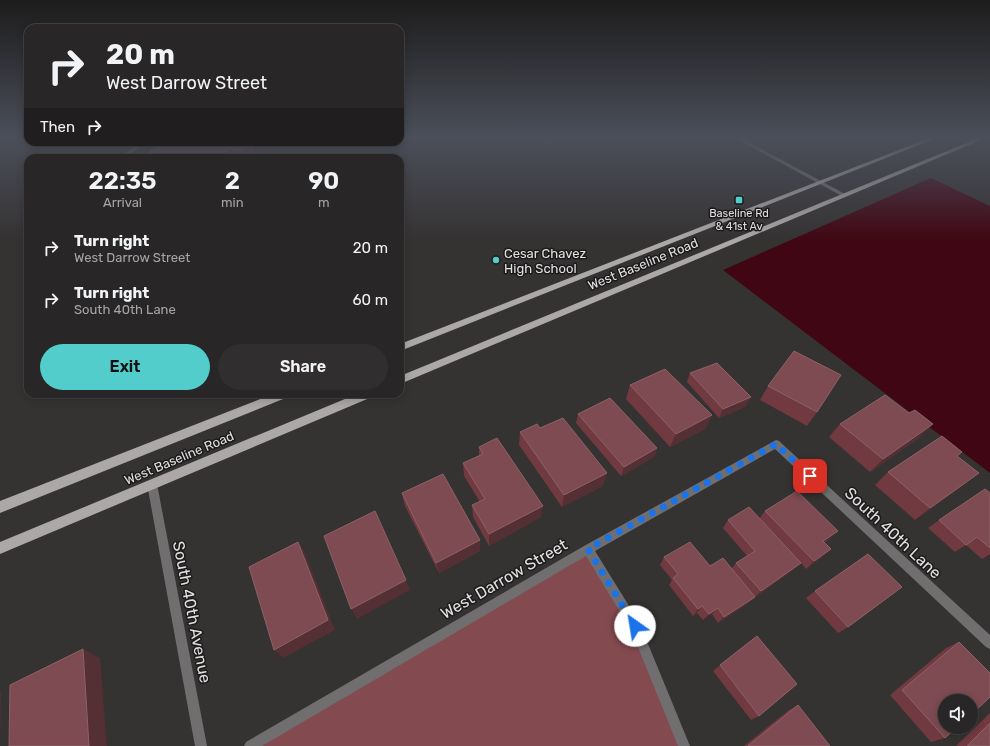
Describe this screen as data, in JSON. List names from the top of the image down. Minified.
{"streets":{"main road":["West Baseline Road"],"street":["South 40th Lane","West Darrow Street","South 40th Avenue"]},"crossings":[["West Baseline Road","South 40th Avenue"],["South 40th Lane","West Darrow Street"]],"places":{"transit":["Baseline Rd & 41st Av"],"other":["Cesar Chavez High School"]},"page":{"turn":["20 m","West Darrow Street"],"then":"Then","eta":["22:35","Arrival","2","min","90","m"],"list":[{"name":"Turn right","note":"West Darrow Street","value":"20 m"},{"name":"Turn right","note":"South 40th Lane","value":"60 m"}],"buttons":["Exit","Share"]}}
